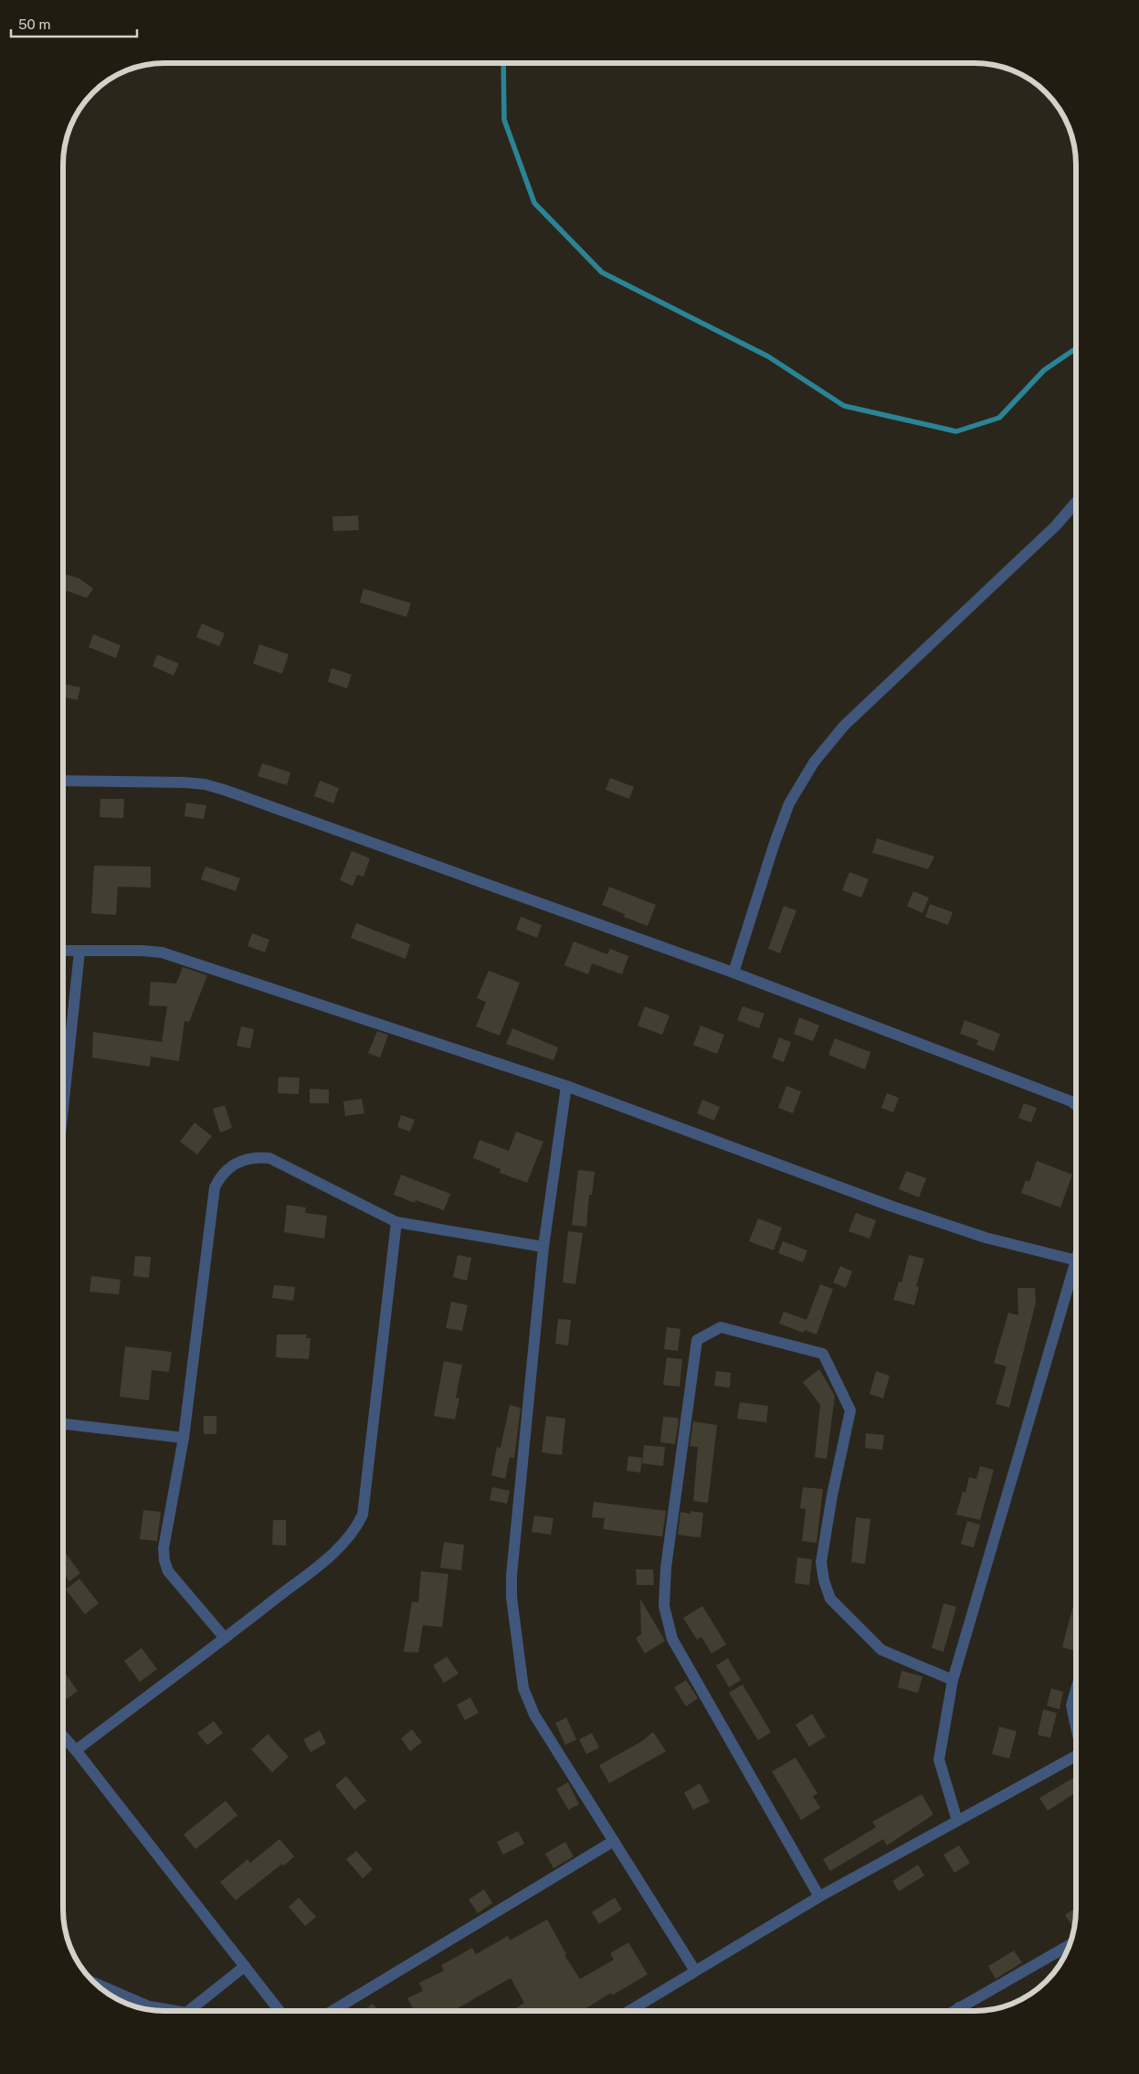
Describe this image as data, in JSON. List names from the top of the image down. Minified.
{"scale_bar":"50 m"}
